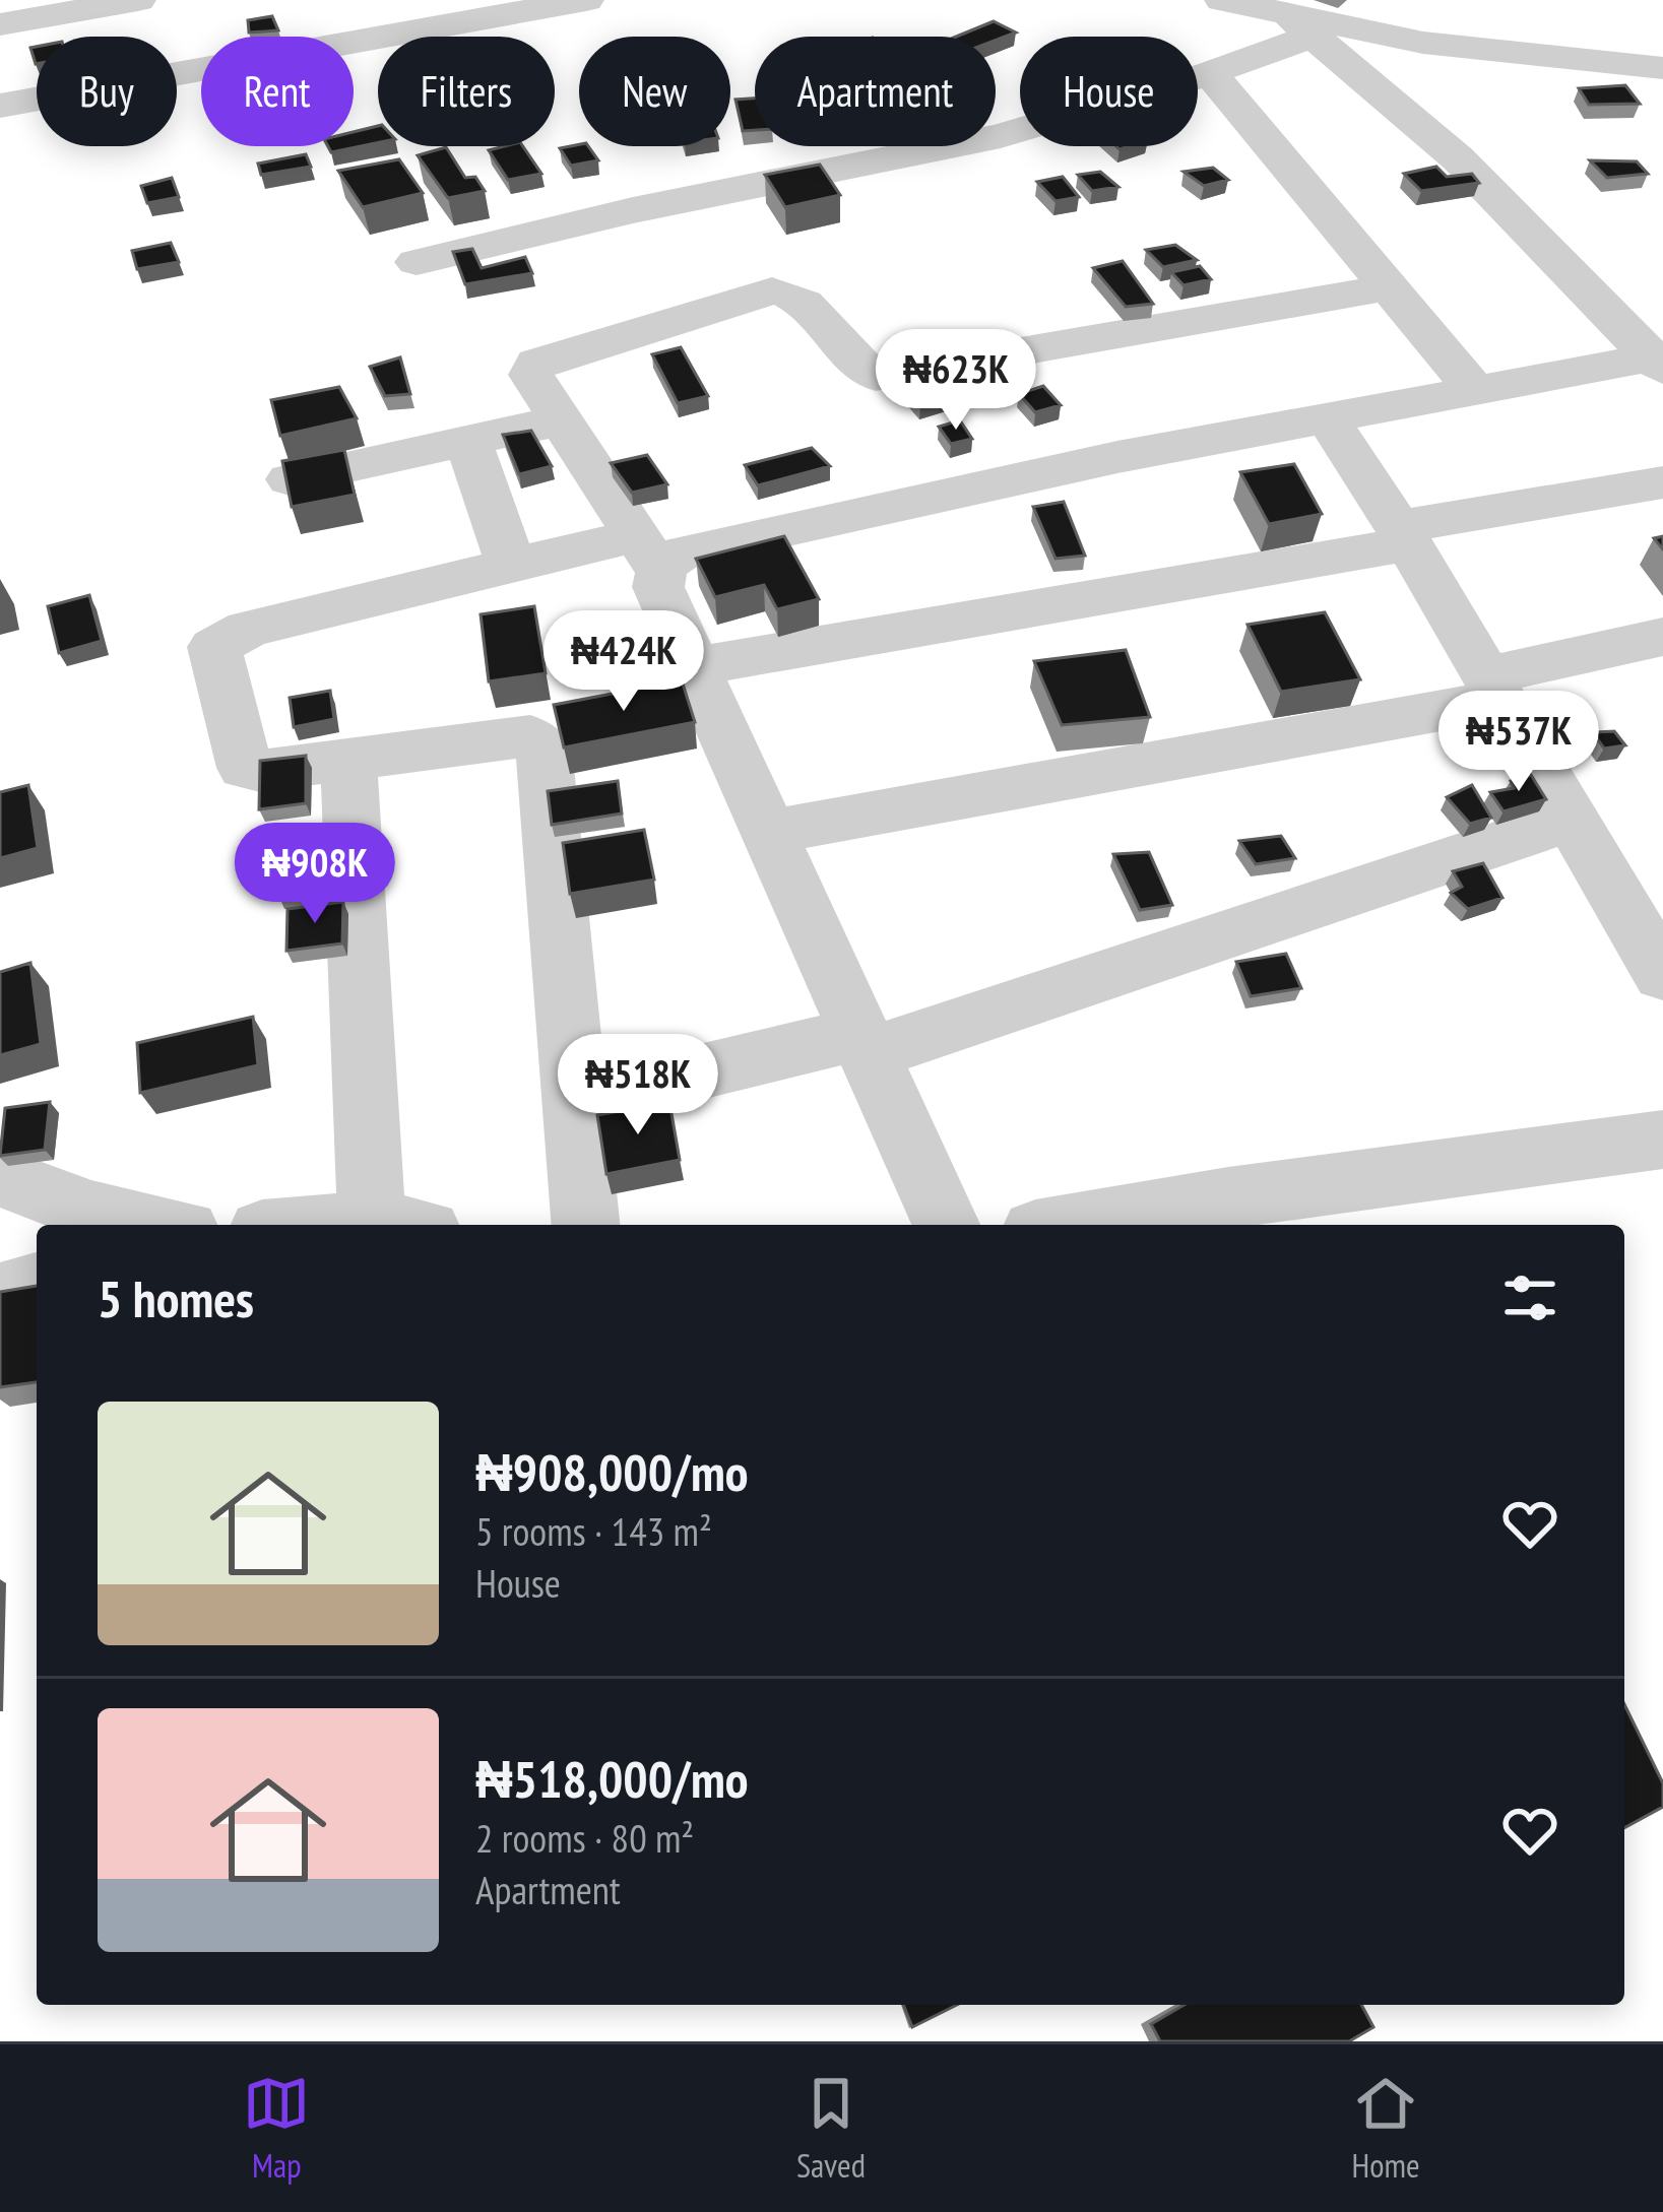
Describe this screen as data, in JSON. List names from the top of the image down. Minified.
{"page":{"chip":["Buy","Rent","Filters","New","Apartment","House"],"price":["₦623K","₦424K","₦537K","₦908K","₦518K"],"heading":"5 homes","list":[{"name":"₦908,000/mo","note":"5 rooms · 143 m² · House"},{"name":"₦518,000/mo","note":"2 rooms · 80 m² · Apartment"}],"tabs":["Map","Saved","Home"]}}
